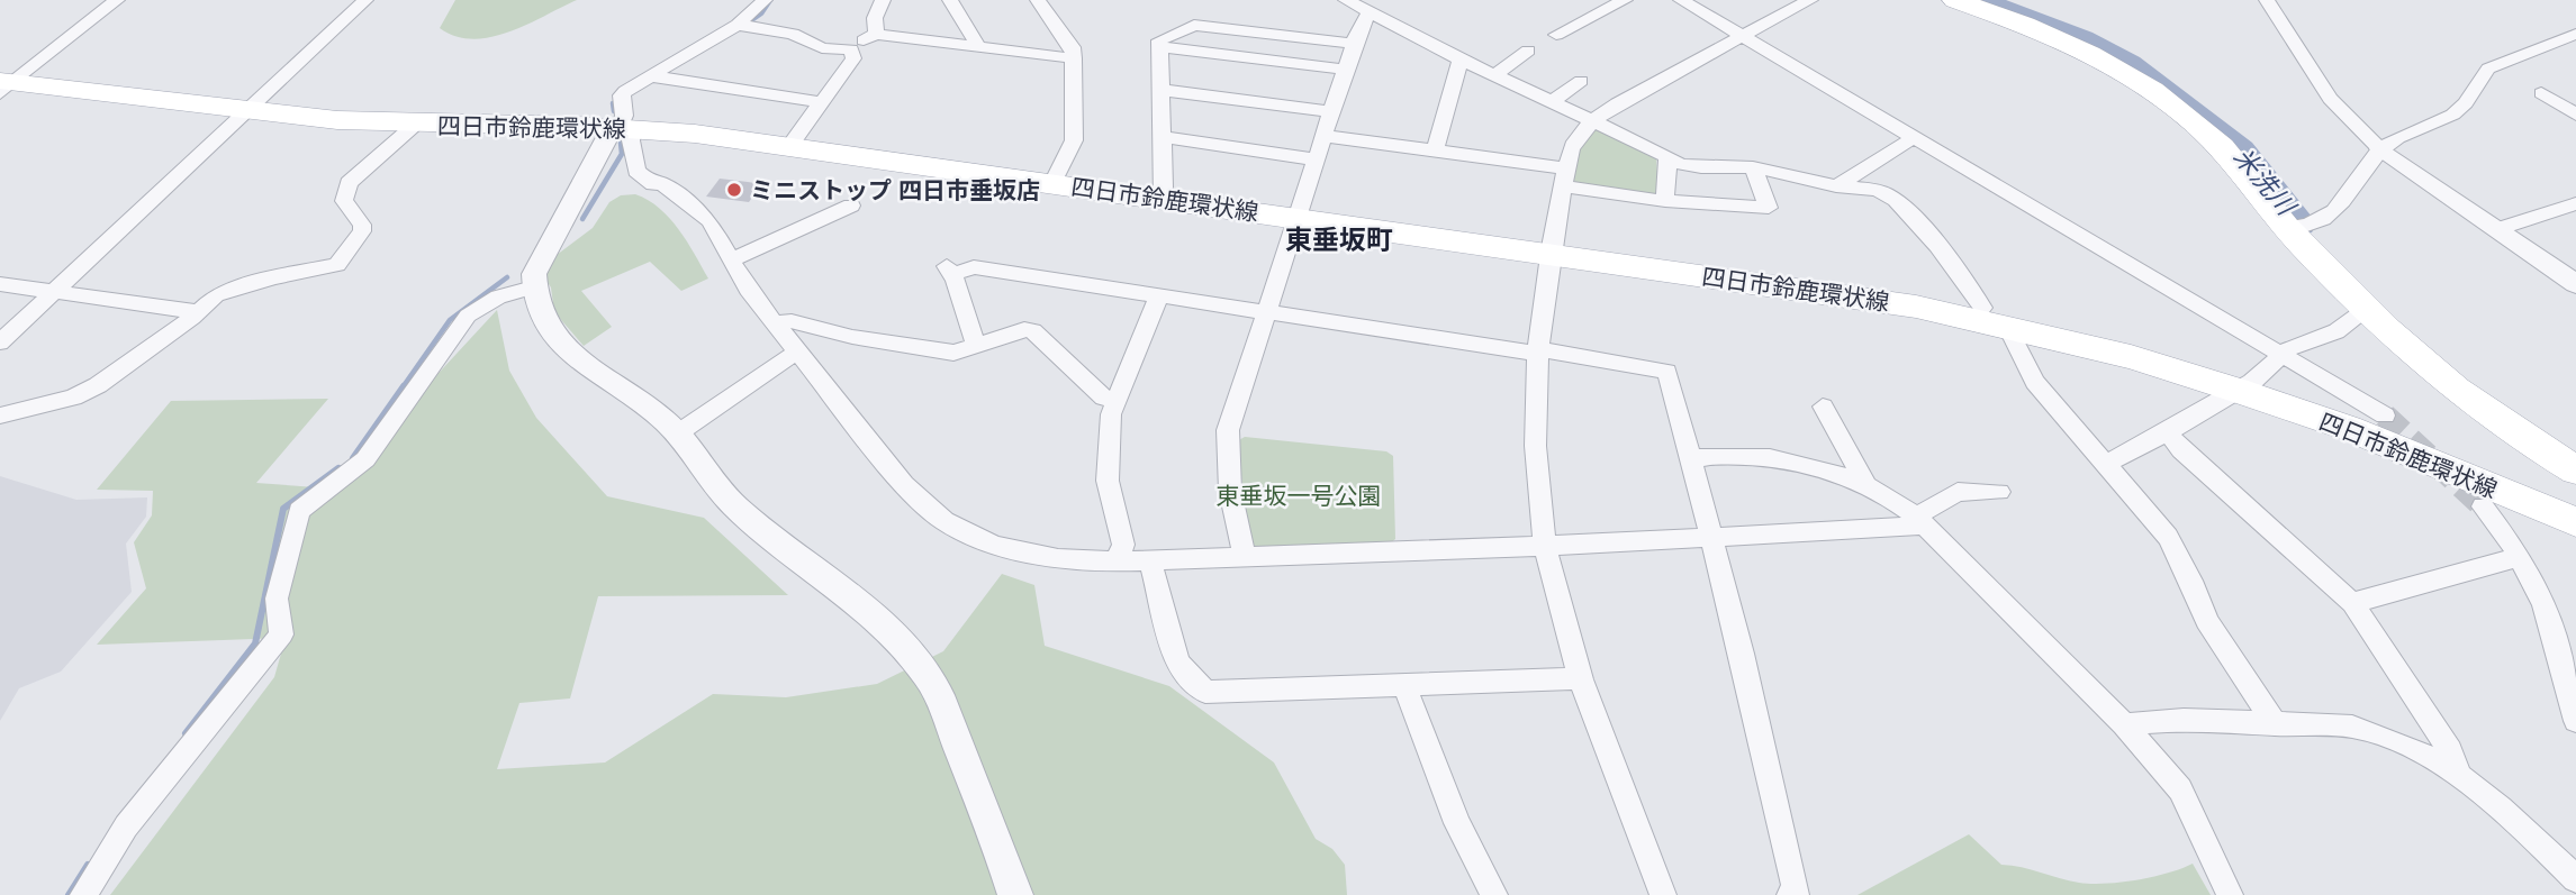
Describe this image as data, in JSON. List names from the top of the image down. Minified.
{"streets":{"main road":["四日市鈴鹿環状線"]},"districts":["東垂坂町"],"water":["米洗川"],"parks":["東垂坂一号公園"],"places":["ミニストップ 四日市垂坂店"]}
